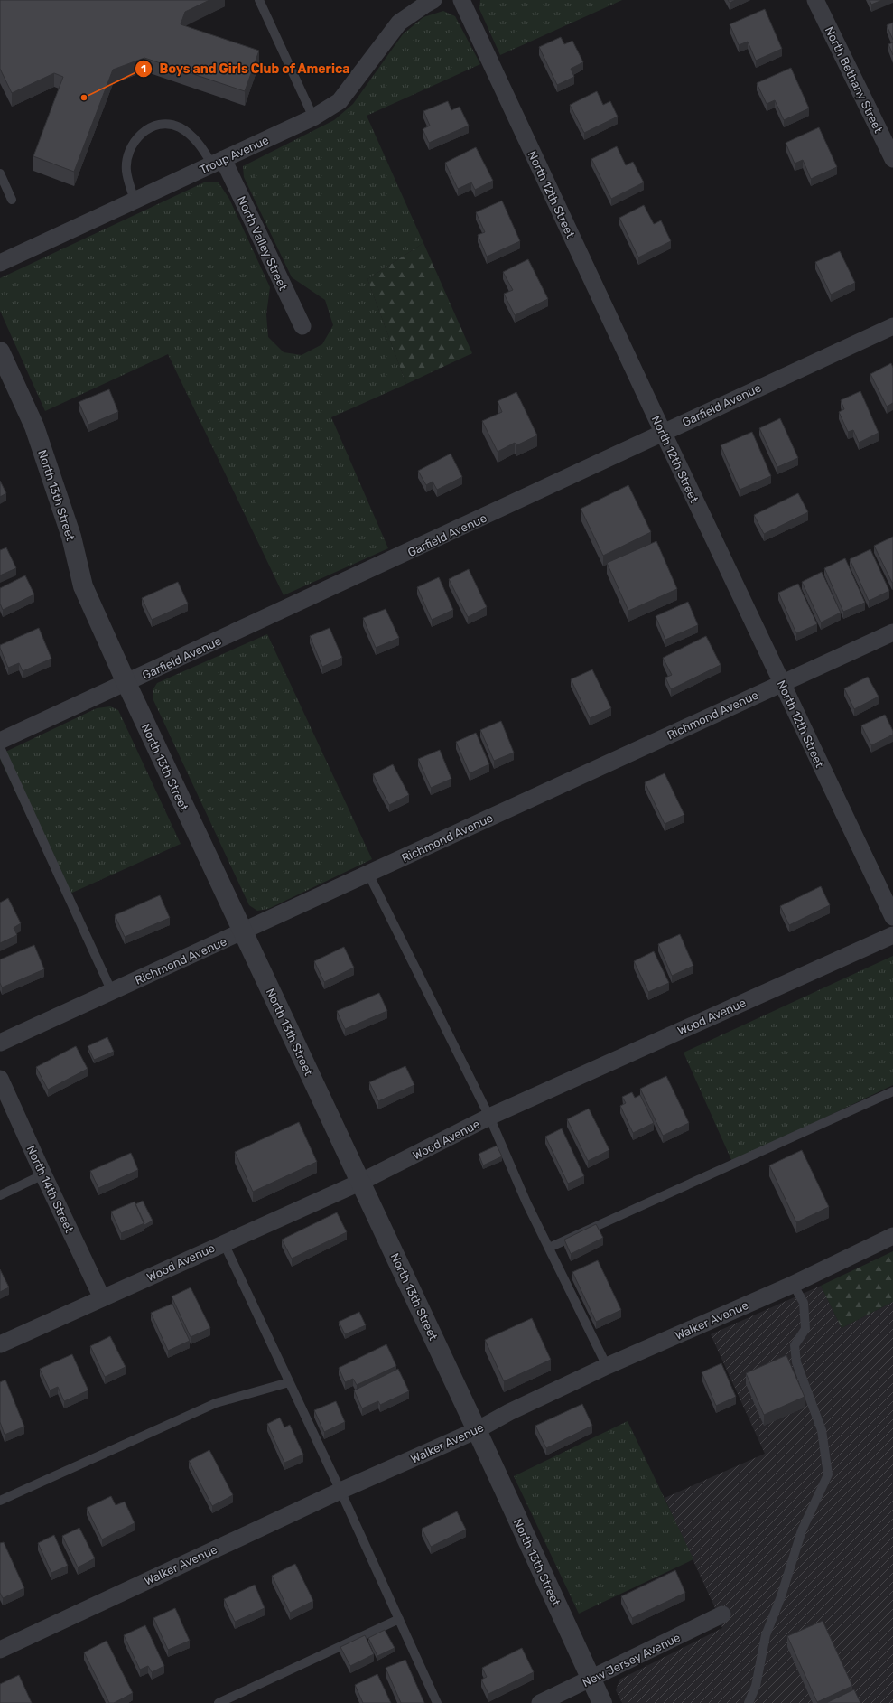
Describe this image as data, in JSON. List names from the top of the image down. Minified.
{"streets":{"street":["North Bethany Street","Troup Avenue","North 12th Street","North Valley Street","Garfield Avenue","North 13th Street","Richmond Avenue","Wood Avenue","North 14th Street","Walker Avenue","New Jersey Avenue"]},"crossings":[["Troup Avenue","North Valley Street"],["North 12th Street","Garfield Avenue"],["North 12th Street","Richmond Avenue"],["Garfield Avenue","North 13th Street"],["North 13th Street","Richmond Avenue"],["North 13th Street","Wood Avenue"],["North 13th Street","Walker Avenue"],["North 13th Street","New Jersey Avenue"],["Wood Avenue","North 14th Street"]],"places":["Boys and Girls Club of America"]}
